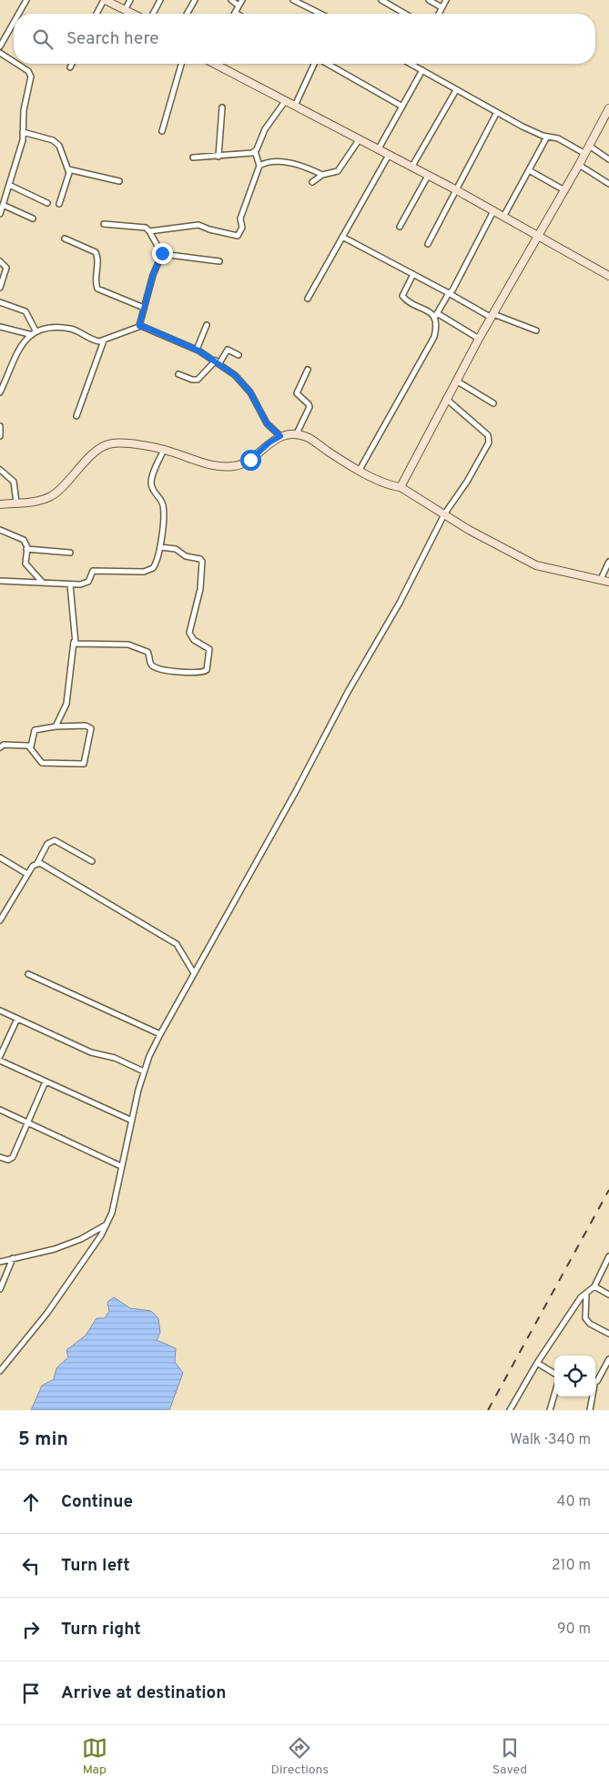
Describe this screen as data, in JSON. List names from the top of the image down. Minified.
{"page":{"search":"Search here","heading":["5 min","Walk · 340 m"],"list":[["Continue","40 m"],["Turn left","210 m"],["Turn right","90 m"],"Arrive at destination"],"nav":["Map","Directions","Saved"]}}
